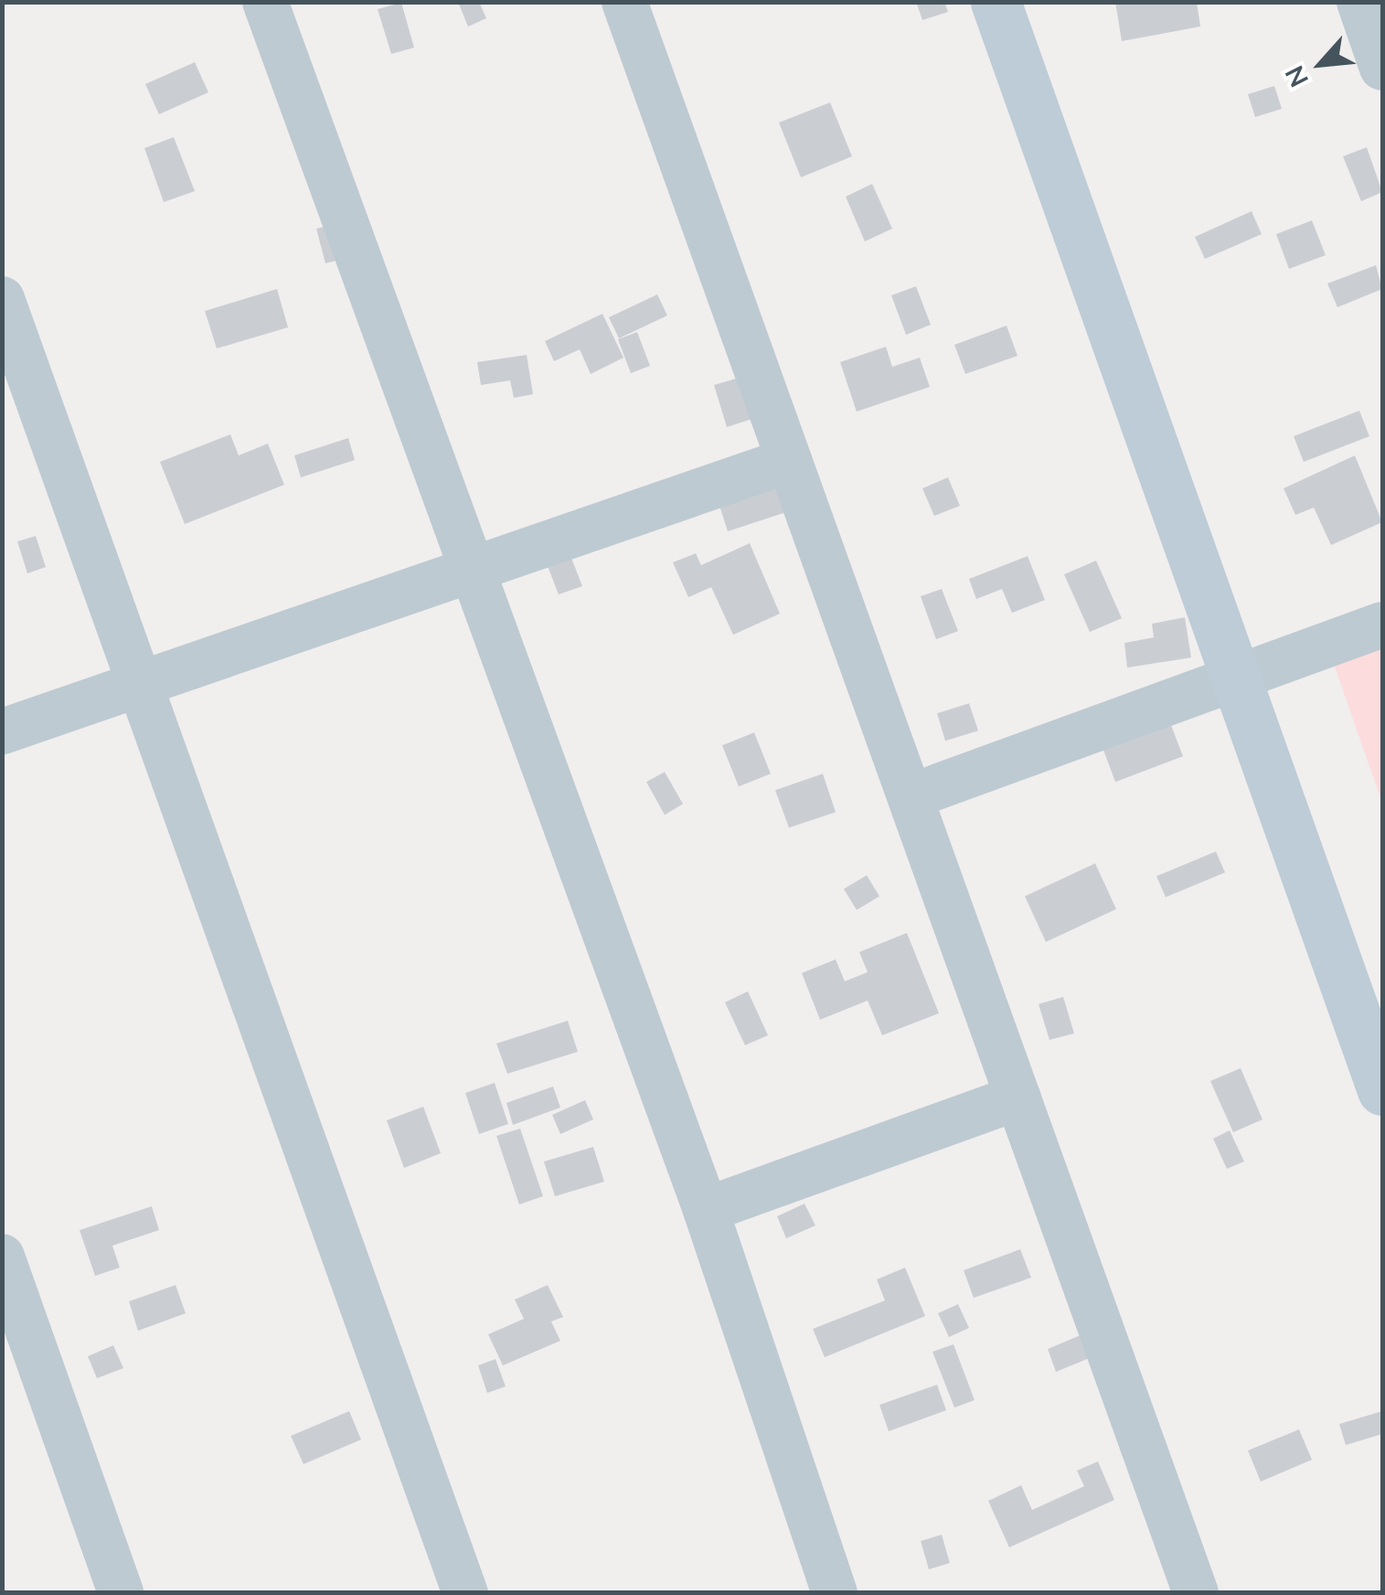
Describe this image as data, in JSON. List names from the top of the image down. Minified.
{"north":"bottom left"}
